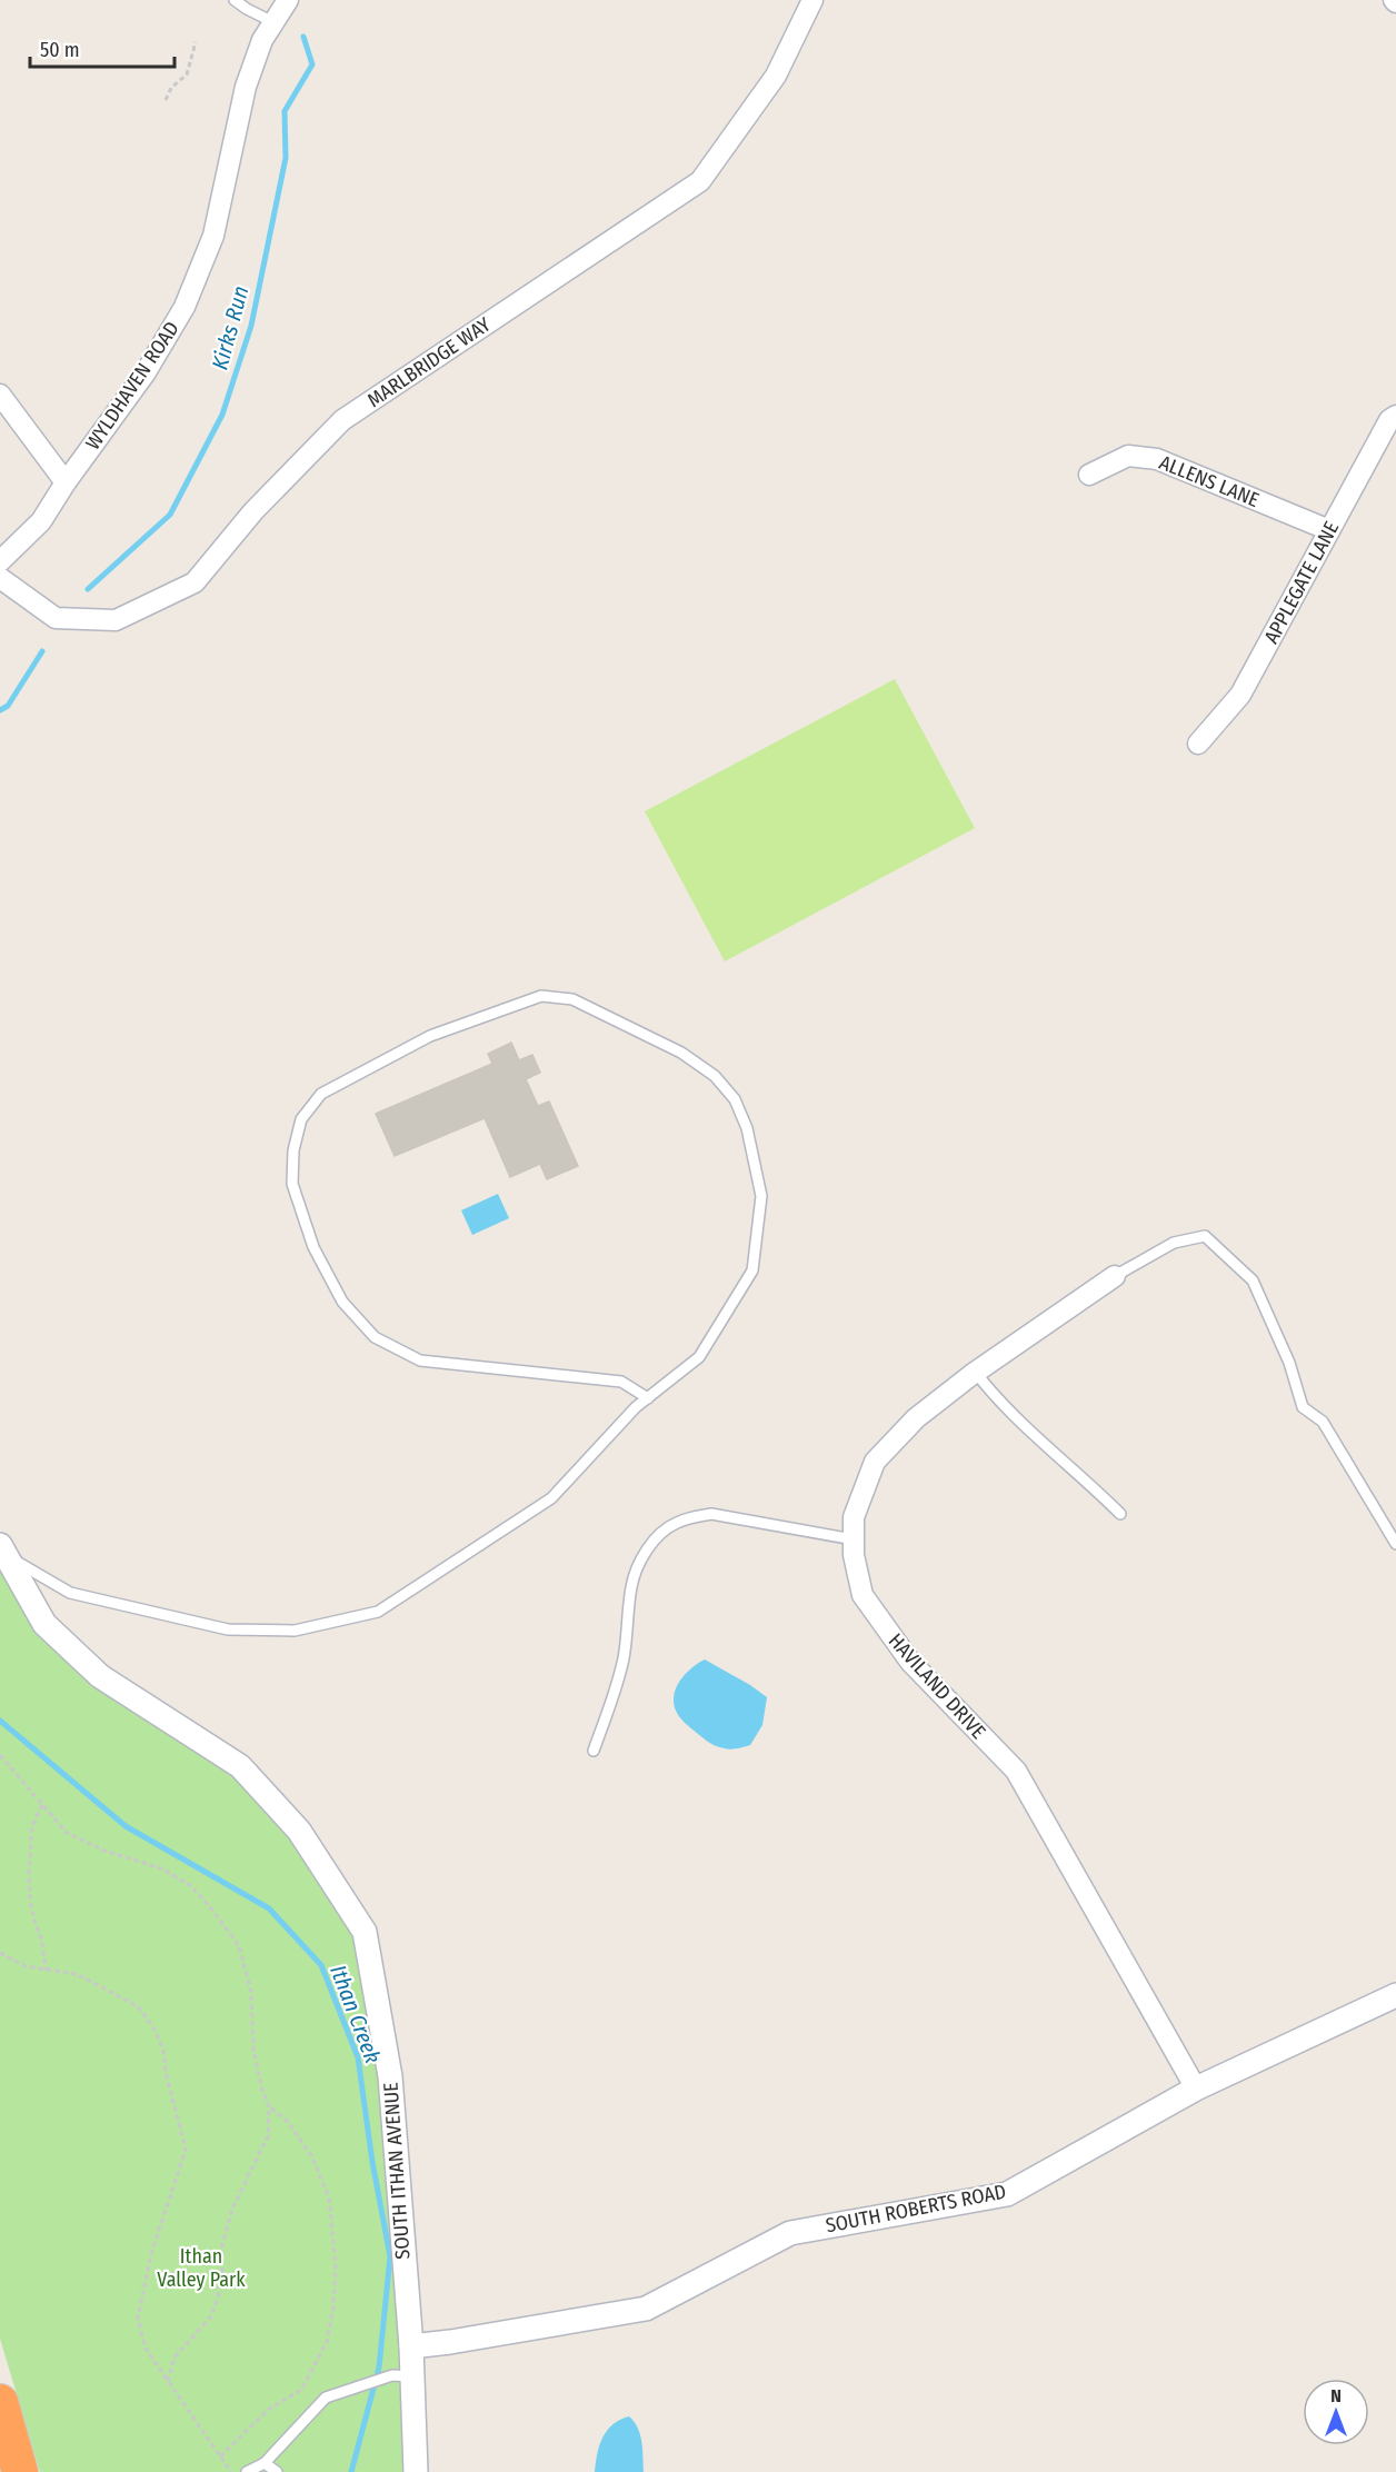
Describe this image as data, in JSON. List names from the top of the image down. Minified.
{"streets":{"street":["MARLBRIDGE WAY","WYLDHAVEN ROAD","ALLENS LANE","APPLEGATE LANE","HAVILAND DRIVE","SOUTH ITHAN AVENUE","SOUTH ROBERTS ROAD"]},"crossings":[["ALLENS LANE","APPLEGATE LANE"],["HAVILAND DRIVE","SOUTH ROBERTS ROAD"],["SOUTH ITHAN AVENUE","SOUTH ROBERTS ROAD"]],"water":["Kirks Run","Ithan Creek"],"parks":["Ithan Valley Park"],"scale_bar":"50 m","north":"top"}
